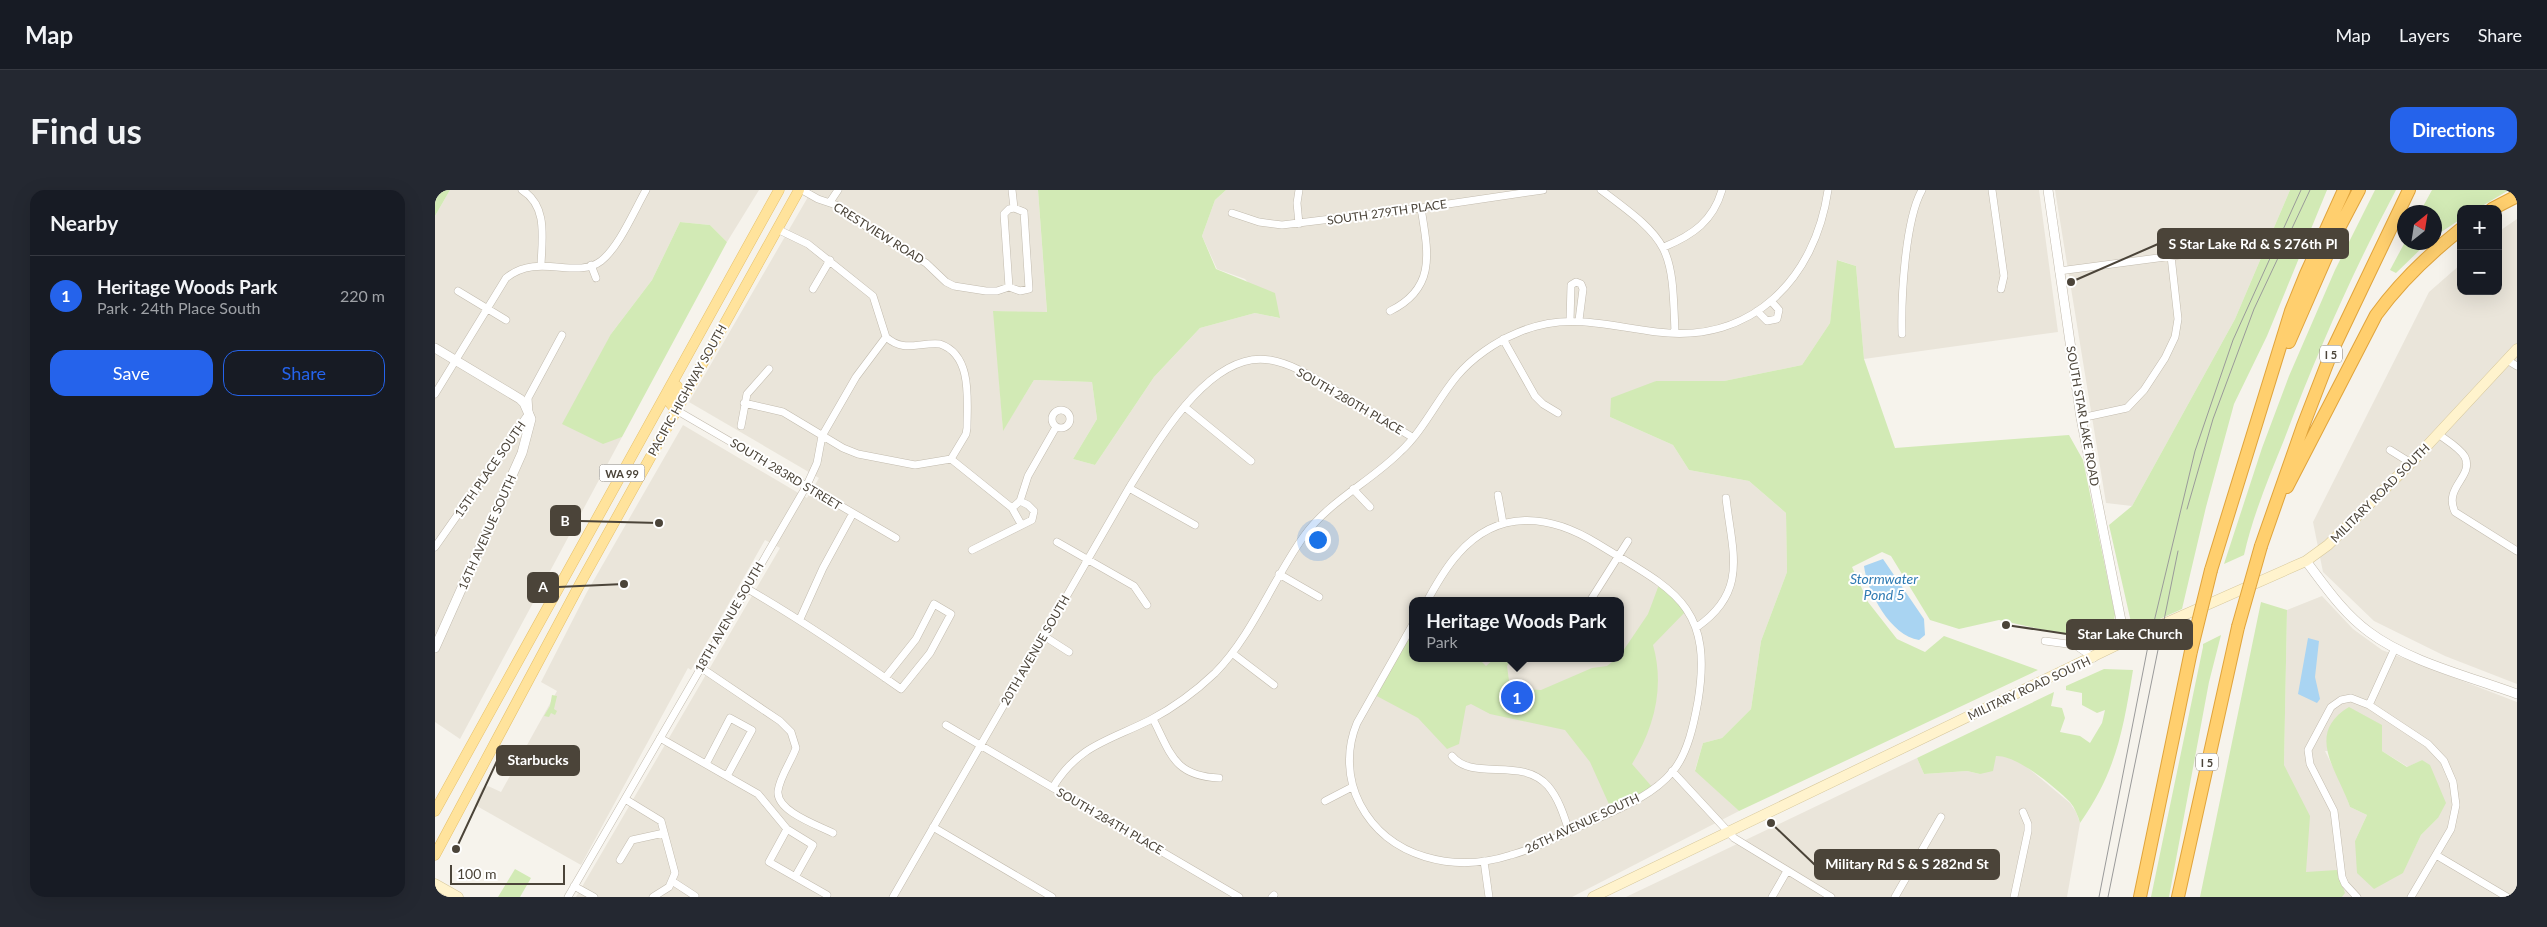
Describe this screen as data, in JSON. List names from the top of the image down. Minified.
{"streets":{"highway":["I 5"],"main road":["PACIFIC HIGHWAY SOUTH","WA 99","MILITARY ROAD SOUTH"],"street":["SOUTH 279TH PLACE","CRESTVIEW ROAD","SOUTH 280TH PLACE","SOUTH STAR LAKE ROAD","15TH PLACE SOUTH","SOUTH 283RD STREET","16TH AVENUE SOUTH","18TH AVENUE SOUTH","20TH AVENUE SOUTH","SOUTH 284TH PLACE","26TH AVENUE SOUTH"]},"crossings":[["CRESTVIEW ROAD","PACIFIC HIGHWAY SOUTH"],["PACIFIC HIGHWAY SOUTH","SOUTH 283RD STREET"],["SOUTH 280TH PLACE","20TH AVENUE SOUTH"],["SOUTH STAR LAKE ROAD","MILITARY ROAD SOUTH"],["15TH PLACE SOUTH","16TH AVENUE SOUTH"],["SOUTH 283RD STREET","18TH AVENUE SOUTH"],["20TH AVENUE SOUTH","SOUTH 284TH PLACE"]],"water":["Stormwater Pond 5"],"places":["S Star Lake Rd & S 276th Pl","B","A","Star Lake Church","Military Rd S & S 282nd St","Starbucks"],"scale_bar":"100 m","north":"top right","page":{"header":"Map","nav":["Map","Layers","Share"],"buttons":["Directions",["Save","Share"]],"title":"Find us","heading":"Nearby","map_buttons":["+","−"],"list":[{"mark":"1","name":"Heritage Woods Park","note":"Park · 24th Place South","value":"220 m"}],"popup":["Heritage Woods Park","Park"],"pins":"1","scale":"100 m"}}
